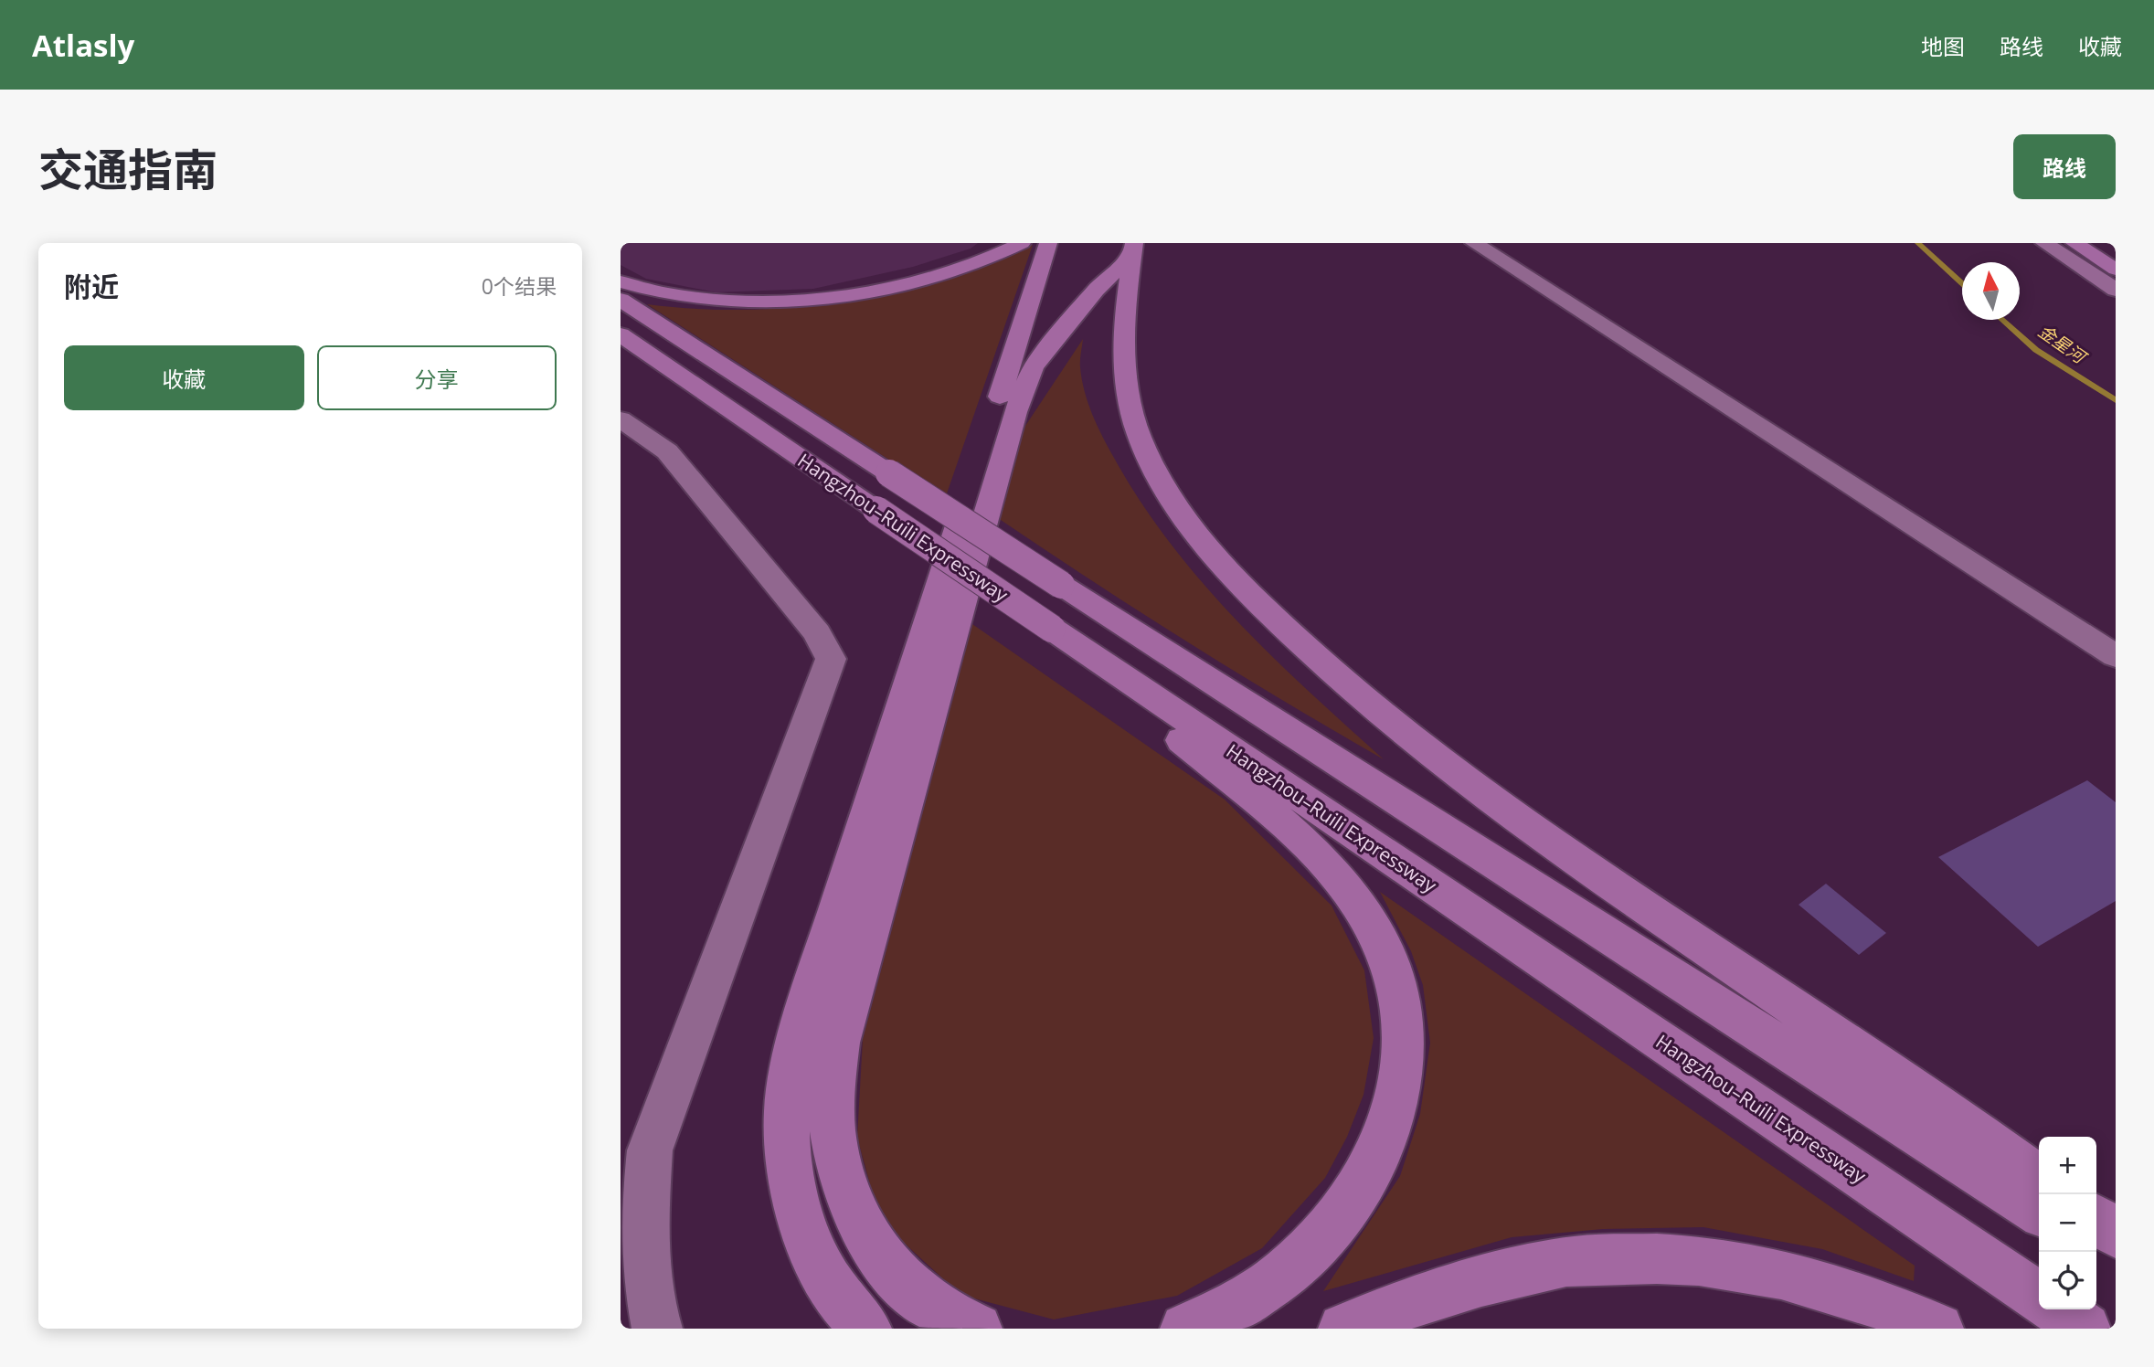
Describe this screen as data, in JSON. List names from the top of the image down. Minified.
{"streets":{"highway":["Hangzhou–Ruili Expressway"]},"water":["金星河"],"north":"top","page":{"header":"Atlasly","nav":["地图","路线","收藏"],"title":"交通指南","buttons":["路线",["收藏","分享"]],"heading":["附近","0个结果"],"map_buttons":["+","−"]}}
